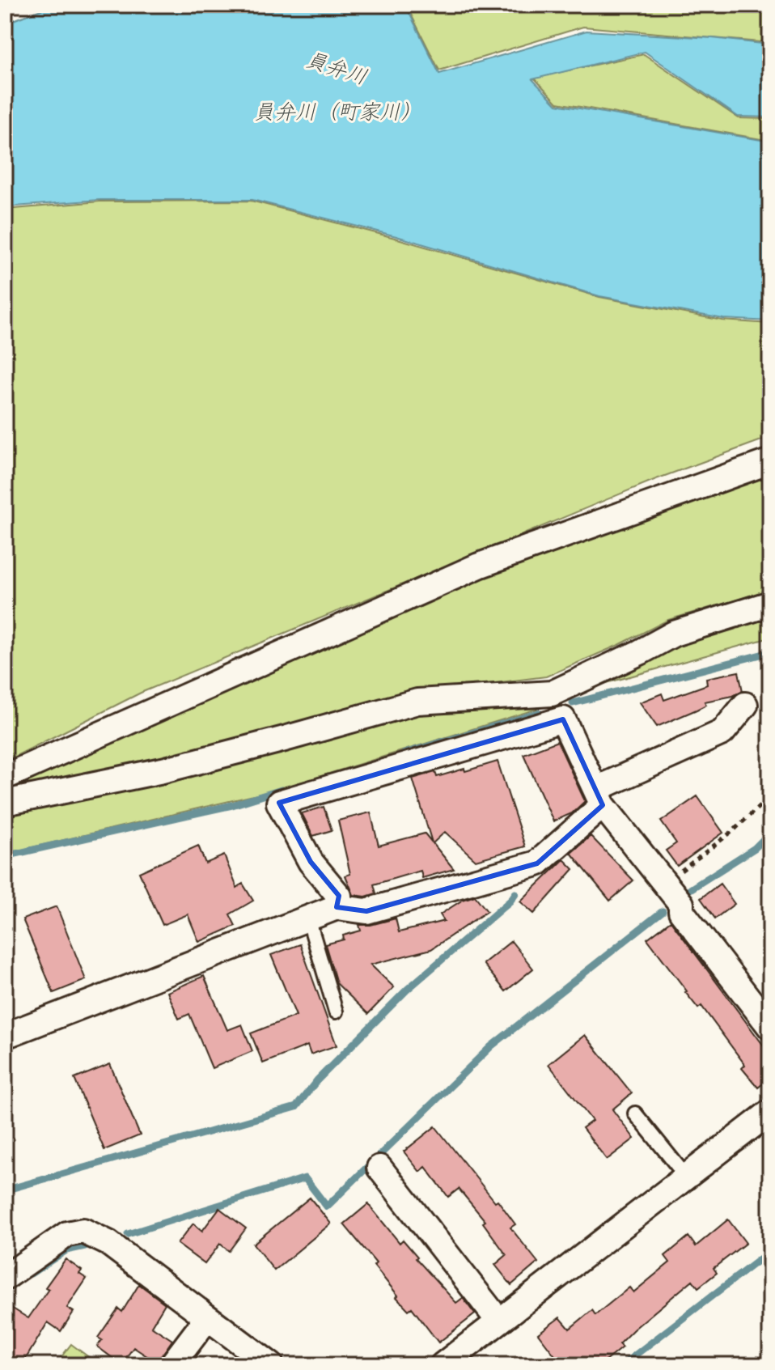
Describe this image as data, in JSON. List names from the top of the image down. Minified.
{"water":["員弁川","員弁川（町家川）"]}
